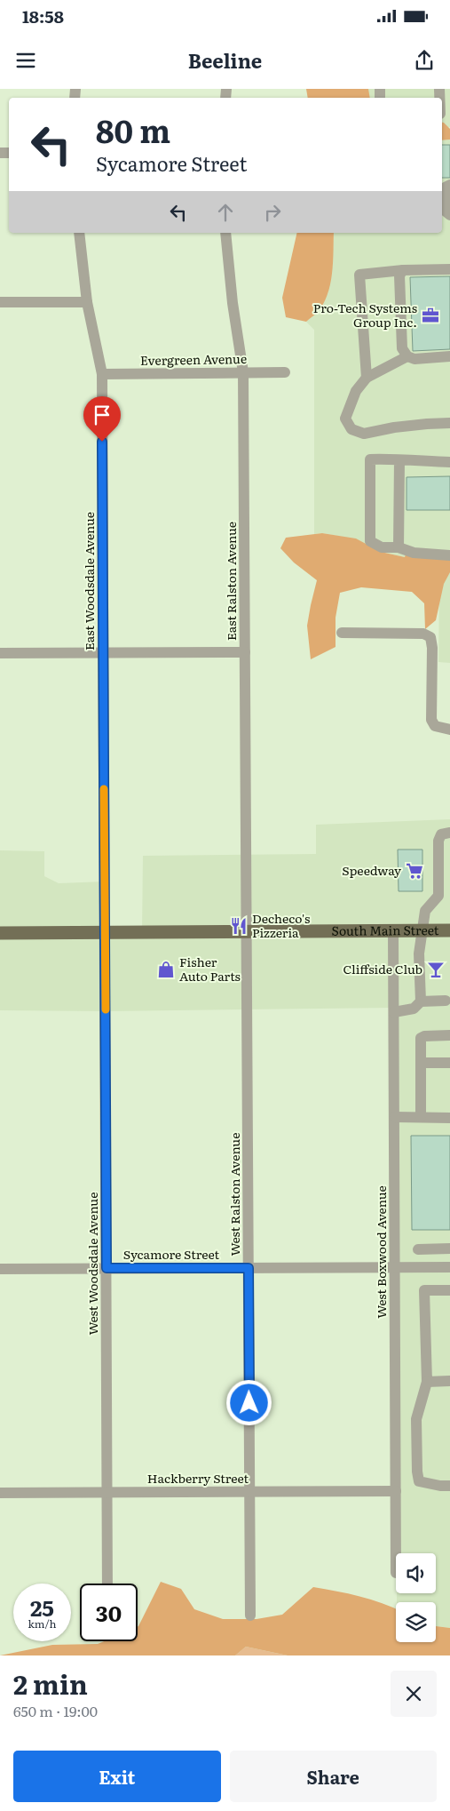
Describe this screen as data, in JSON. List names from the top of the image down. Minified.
{"streets":{"main road":["South Main Street"],"street":["Evergreen Avenue","East Woodsdale Avenue","East Ralston Avenue","West Ralston Avenue","West Boxwood Avenue","Sycamore Street","West Woodsdale Avenue","Hackberry Street"]},"crossings":[["Evergreen Avenue","East Woodsdale Avenue"],["Evergreen Avenue","East Ralston Avenue"],["East Woodsdale Avenue","South Main Street"],["East Woodsdale Avenue","West Woodsdale Avenue"],["East Ralston Avenue","South Main Street"],["East Ralston Avenue","West Ralston Avenue"],["South Main Street","West Ralston Avenue"],["South Main Street","West Boxwood Avenue"],["South Main Street","West Woodsdale Avenue"],["West Ralston Avenue","Sycamore Street"],["West Ralston Avenue","Hackberry Street"],["West Boxwood Avenue","Sycamore Street"],["West Boxwood Avenue","Hackberry Street"],["Sycamore Street","West Woodsdale Avenue"],["West Woodsdale Avenue","Hackberry Street"]],"places":{"office":["Pro-Tech Systems Group Inc."],"supermarket":["Speedway"],"restaurant":["Decheco's Pizzeria"],"shop":["Fisher Auto Parts"],"bar":["Cliffside Club"]},"page":{"status":"18:58","header":"Beeline","turn":["80 m","Sycamore Street"],"speed":"25 km/h","limit":"30","heading":["2 min","650 m · 19:00"],"buttons":["Exit","Share"]}}
